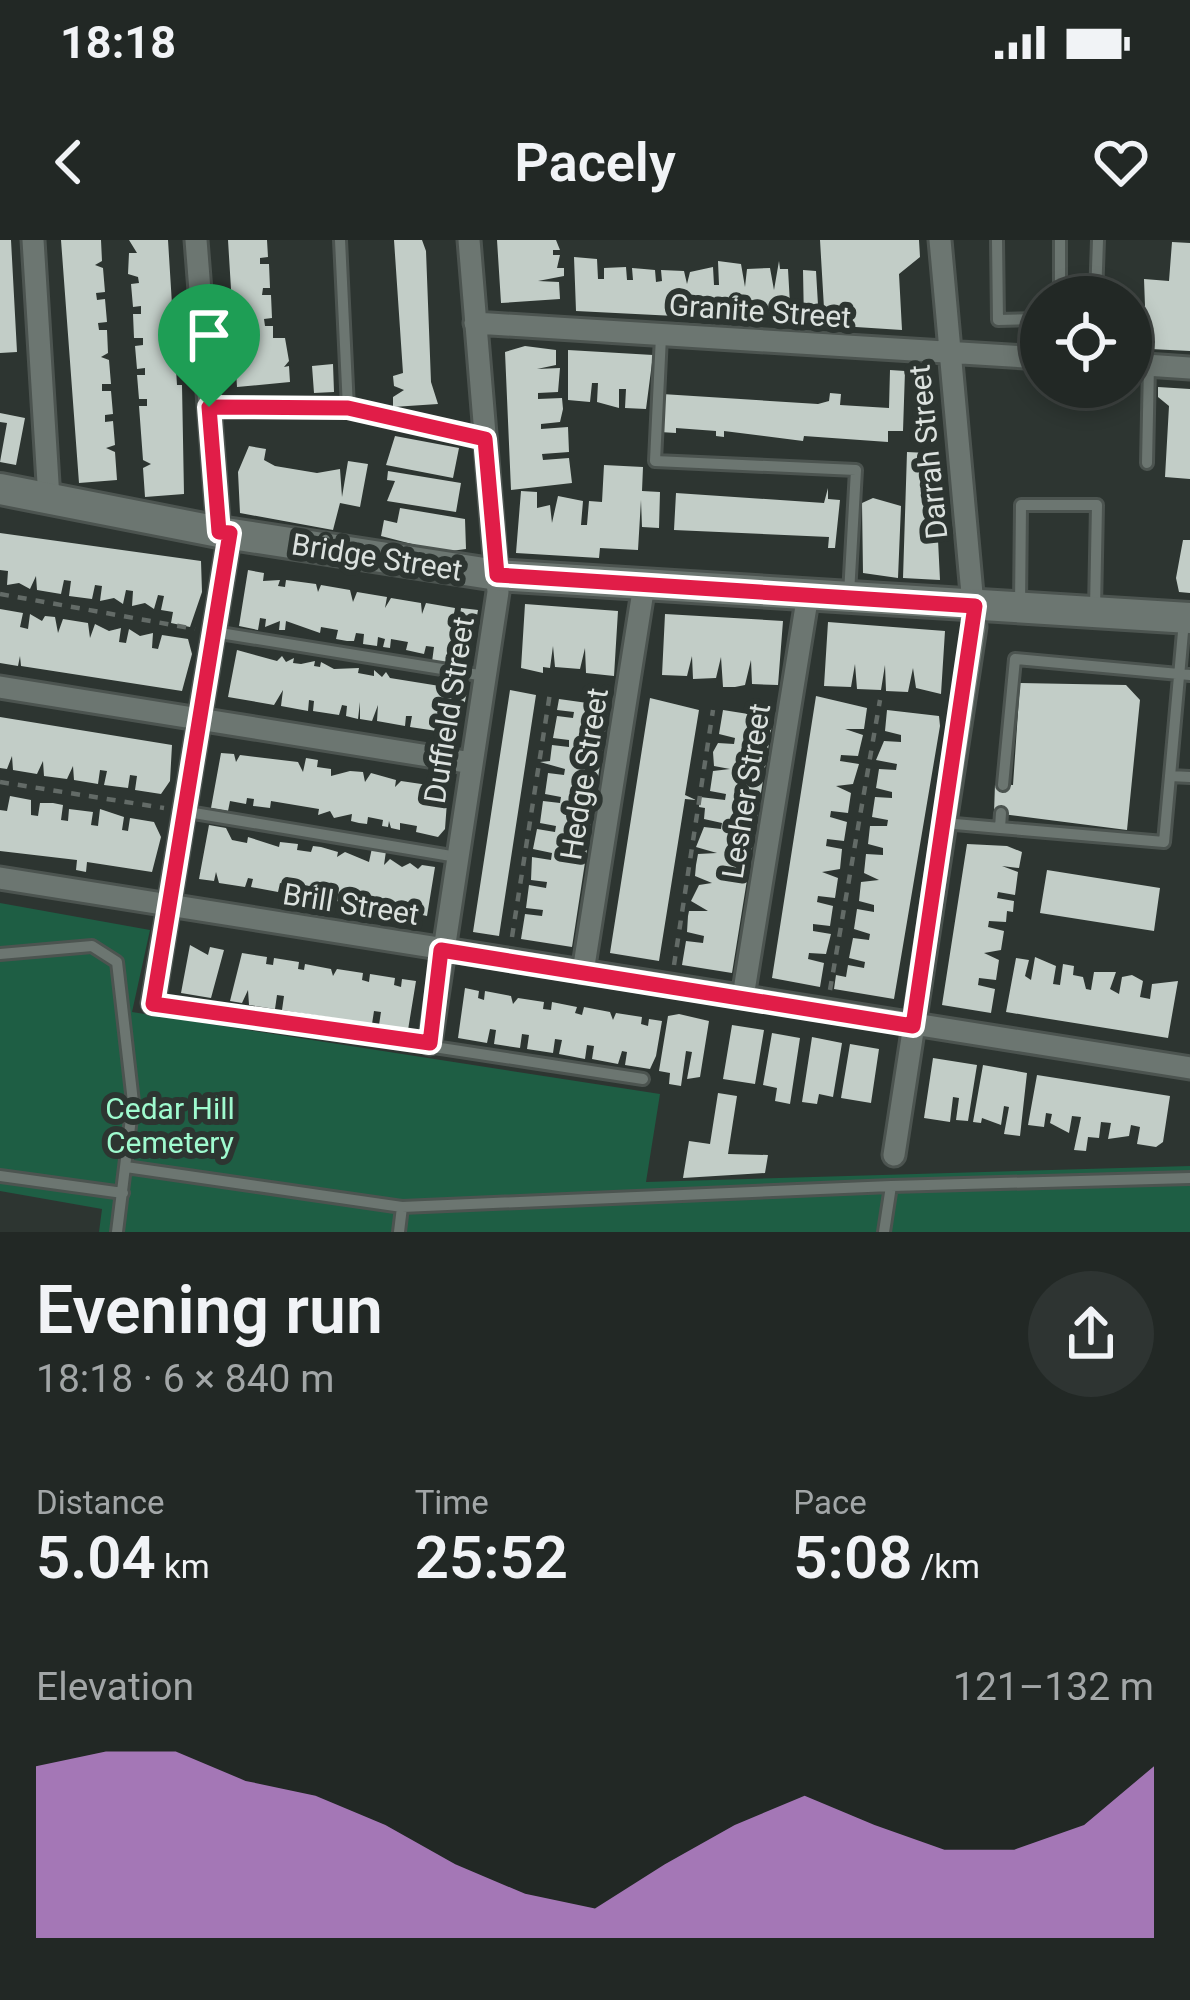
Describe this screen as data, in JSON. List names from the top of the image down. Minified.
{"streets":{"main road":["Bridge Street"],"street":["Granite Street","Darrah Street","Duffield Street","Hedge Street","Lesher Street","Brill Street"]},"crossings":[["Granite Street","Darrah Street"],["Granite Street","Duffield Street"],["Darrah Street","Bridge Street"],["Darrah Street","Brill Street"],["Bridge Street","Duffield Street"],["Bridge Street","Hedge Street"],["Bridge Street","Lesher Street"],["Duffield Street","Brill Street"],["Hedge Street","Brill Street"],["Lesher Street","Brill Street"]],"parks":["Cedar Hill Cemetery"],"page":{"status":"18:18","header":"Pacely","heading":["Evening run","18:18 · 6 × 840 m"],"stats":[["Distance","5.04 km"],["Time","25:52"],["Pace","5:08 /km"]],"chart":["Elevation","121–132 m"]}}
